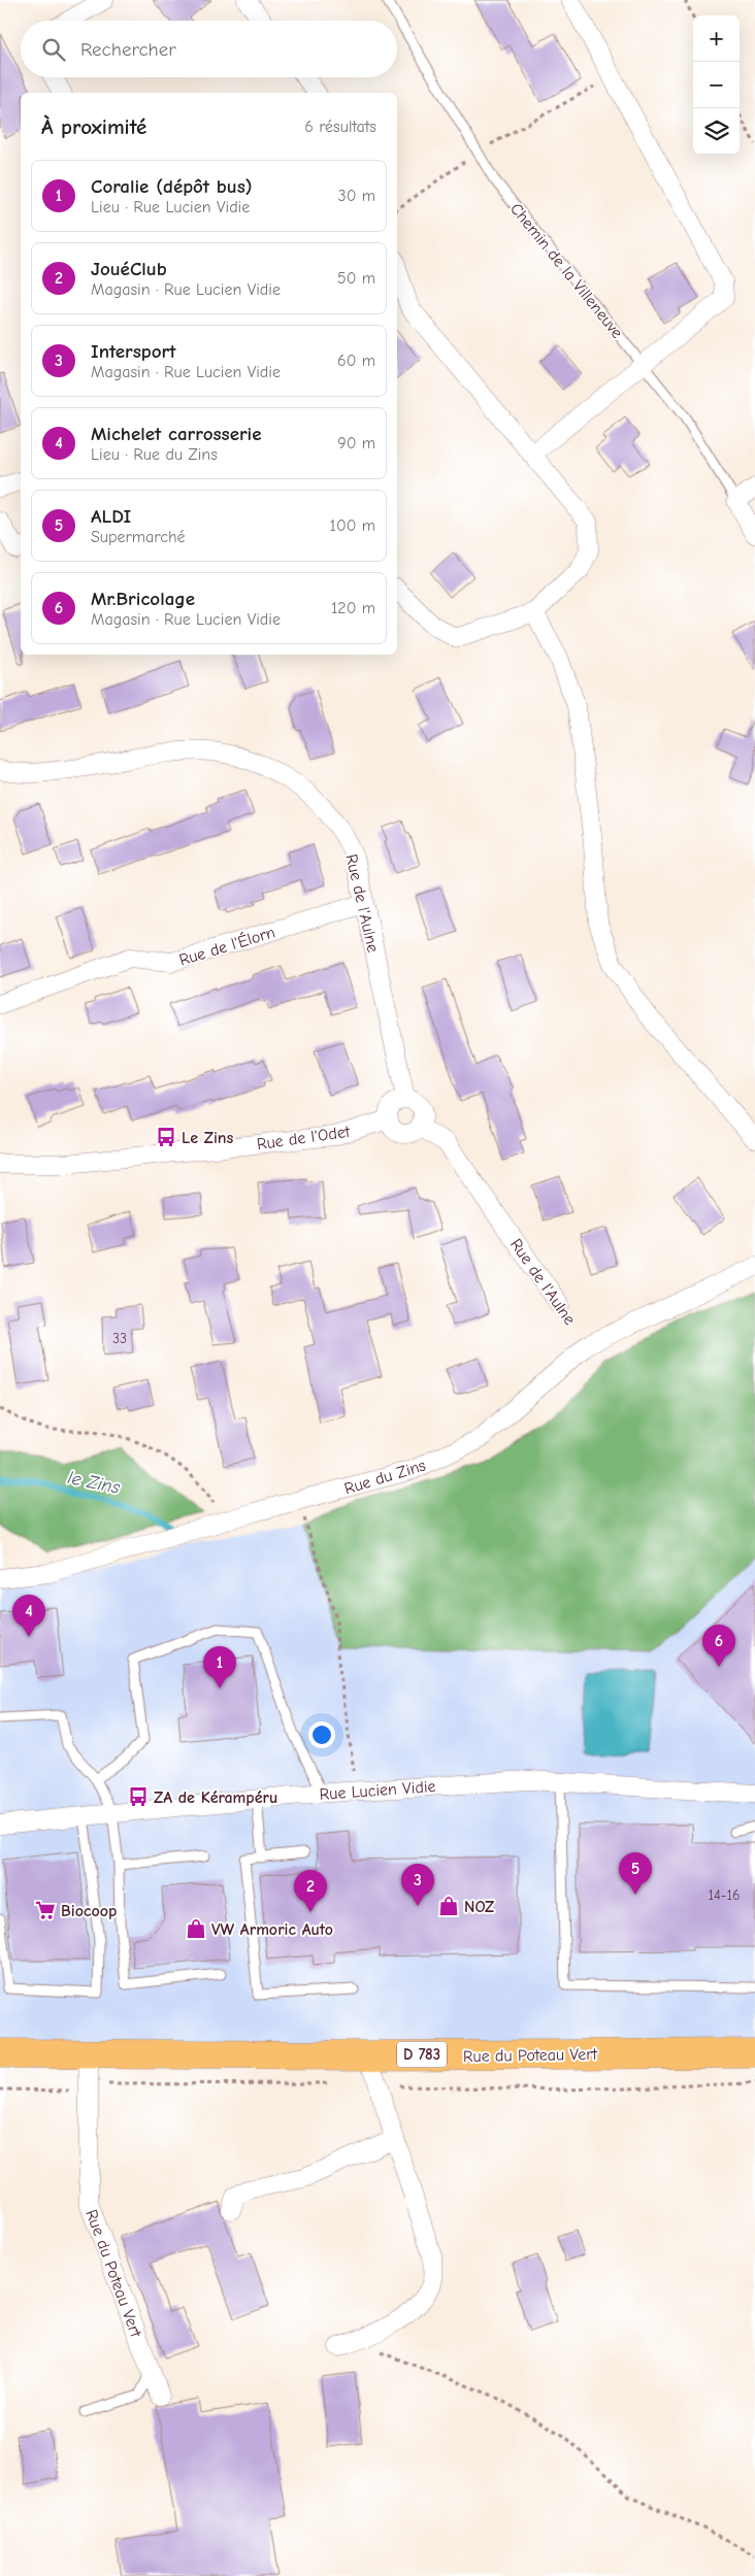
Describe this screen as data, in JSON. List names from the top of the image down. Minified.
{"streets":{"main road":["D 783","Rue du Poteau Vert"],"street":["Chemin de la Villeneuve","Rue de l'Aulne","Rue de l'Élorn","Rue de l'Odet","Rue du Zins","Rue Lucien Vidie"]},"crossings":[["Rue de l'Aulne","Rue de l'Élorn"],["Rue de l'Aulne","Rue de l'Odet"]],"water":["le Zins"],"places":{"bus stop":["Le Zins","ZA de Kérampéru"],"shop":["NOZ","VW Armoric Auto"],"supermarket":["Biocoop"]},"house_numbers":["33","14-16"],"page":{"map_buttons":["+","−"],"search":"Rechercher","heading":["À proximité","6 résultats"],"list":[{"mark":"1","name":"Coralie (dépôt bus)","note":"Lieu · Rue Lucien Vidie","value":"30 m"},{"mark":"2","name":"JouéClub","note":"Magasin · Rue Lucien Vidie","value":"50 m"},{"mark":"3","name":"Intersport","note":"Magasin · Rue Lucien Vidie","value":"60 m"},{"mark":"4","name":"Michelet carrosserie","note":"Lieu · Rue du Zins","value":"90 m"},{"mark":"5","name":"ALDI","note":"Supermarché","value":"100 m"},{"mark":"6","name":"Mr.Bricolage","note":"Magasin · Rue Lucien Vidie","value":"120 m"}],"pins":["4","6","1","5","3","2"]}}
